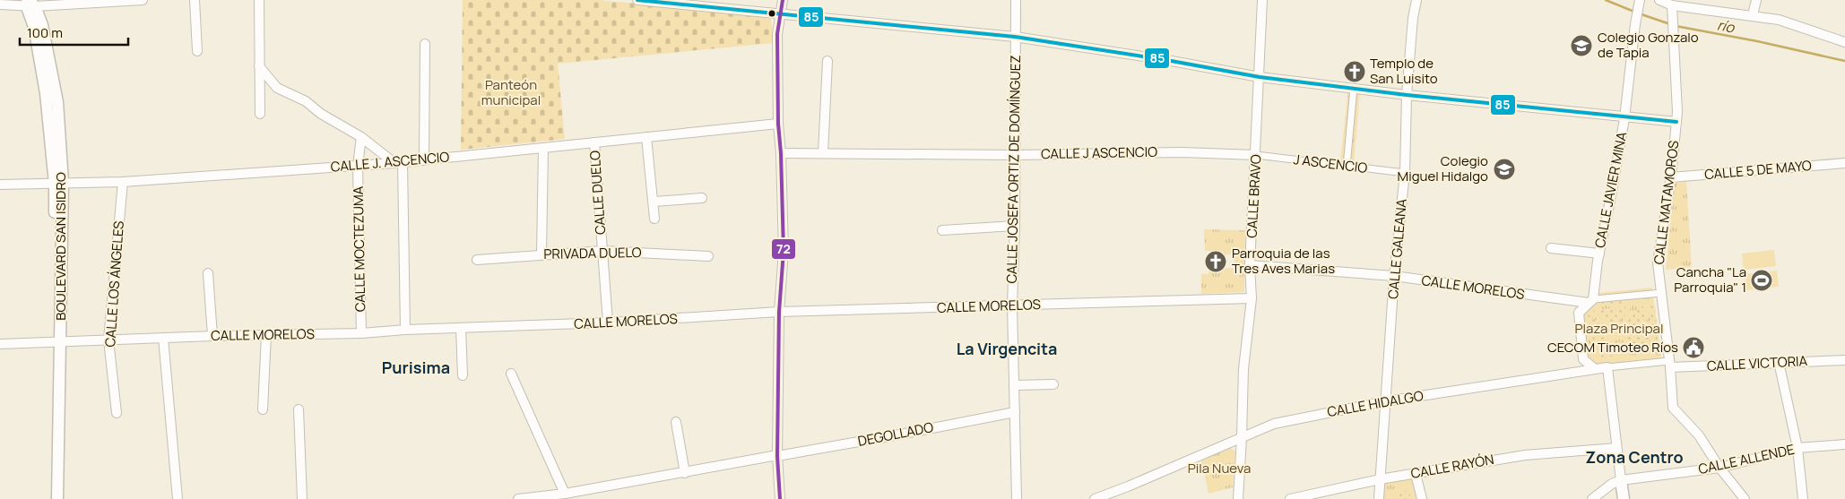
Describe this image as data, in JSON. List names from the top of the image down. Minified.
{"streets":{"street":["CALLE J ASCENCIO","CALLE J. ASCENCIO","J ASCENCIO","CALLE JOSEFA ORTIZ DE DOMÍNGUEZ","CALLE 5 DE MAYO","CALLE JAVIER MINA","CALLE DUELO","CALLE BRAVO","CALLE MATAMOROS","BOULEVARD SAN ISIDRO","CALLE MOCTEZUMA","CALLE GALEANA","PRIVADA DUELO","CALLE LOS ÁNGELES","CALLE MORELOS","CALLE VICTORIA","CALLE HIDALGO","DEGOLLADO","CALLE ALLENDE","CALLE RAYÓN"]},"crossings":[["CALLE J ASCENCIO","J ASCENCIO"],["CALLE J ASCENCIO","CALLE JOSEFA ORTIZ DE DOMÍNGUEZ"],["CALLE J ASCENCIO","CALLE BRAVO"],["CALLE J. ASCENCIO","CALLE DUELO"],["CALLE J. ASCENCIO","BOULEVARD SAN ISIDRO"],["CALLE J. ASCENCIO","CALLE MOCTEZUMA"],["CALLE J. ASCENCIO","CALLE LOS ÁNGELES"],["J ASCENCIO","CALLE BRAVO"],["J ASCENCIO","CALLE GALEANA"],["CALLE JOSEFA ORTIZ DE DOMÍNGUEZ","CALLE MORELOS"],["CALLE JOSEFA ORTIZ DE DOMÍNGUEZ","DEGOLLADO"],["CALLE 5 DE MAYO","CALLE MATAMOROS"],["CALLE JAVIER MINA","CALLE MORELOS"],["CALLE JAVIER MINA","CALLE HIDALGO"],["CALLE DUELO","PRIVADA DUELO"],["CALLE DUELO","CALLE MORELOS"],["CALLE BRAVO","CALLE MORELOS"],["CALLE BRAVO","CALLE HIDALGO"],["CALLE MATAMOROS","CALLE VICTORIA"],["CALLE MATAMOROS","CALLE HIDALGO"],["CALLE MATAMOROS","CALLE ALLENDE"],["BOULEVARD SAN ISIDRO","CALLE MORELOS"],["CALLE MOCTEZUMA","CALLE MORELOS"],["CALLE GALEANA","CALLE MORELOS"],["CALLE GALEANA","CALLE HIDALGO"],["CALLE GALEANA","CALLE RAYÓN"],["CALLE LOS ÁNGELES","CALLE MORELOS"],["CALLE VICTORIA","CALLE HIDALGO"]],"districts":["La Virgencita","Purisima","Zona Centro"],"water":["río"],"parks":["Panteón municipal","Plaza Principal","Pila Nueva"],"places":{"school or university":["Colegio Gonzalo de Tapia","Colegio Miguel Hidalgo"],"church":["Templo de San Luisito","Parroquia de las Tres Aves Marias"],"sports":["Cancha \"La Parroquia\" 1"],"public building":["CECOM Timoteo Ríos"]},"lines":["transit line 85","transit line 72"],"scale_bar":"100 m"}
